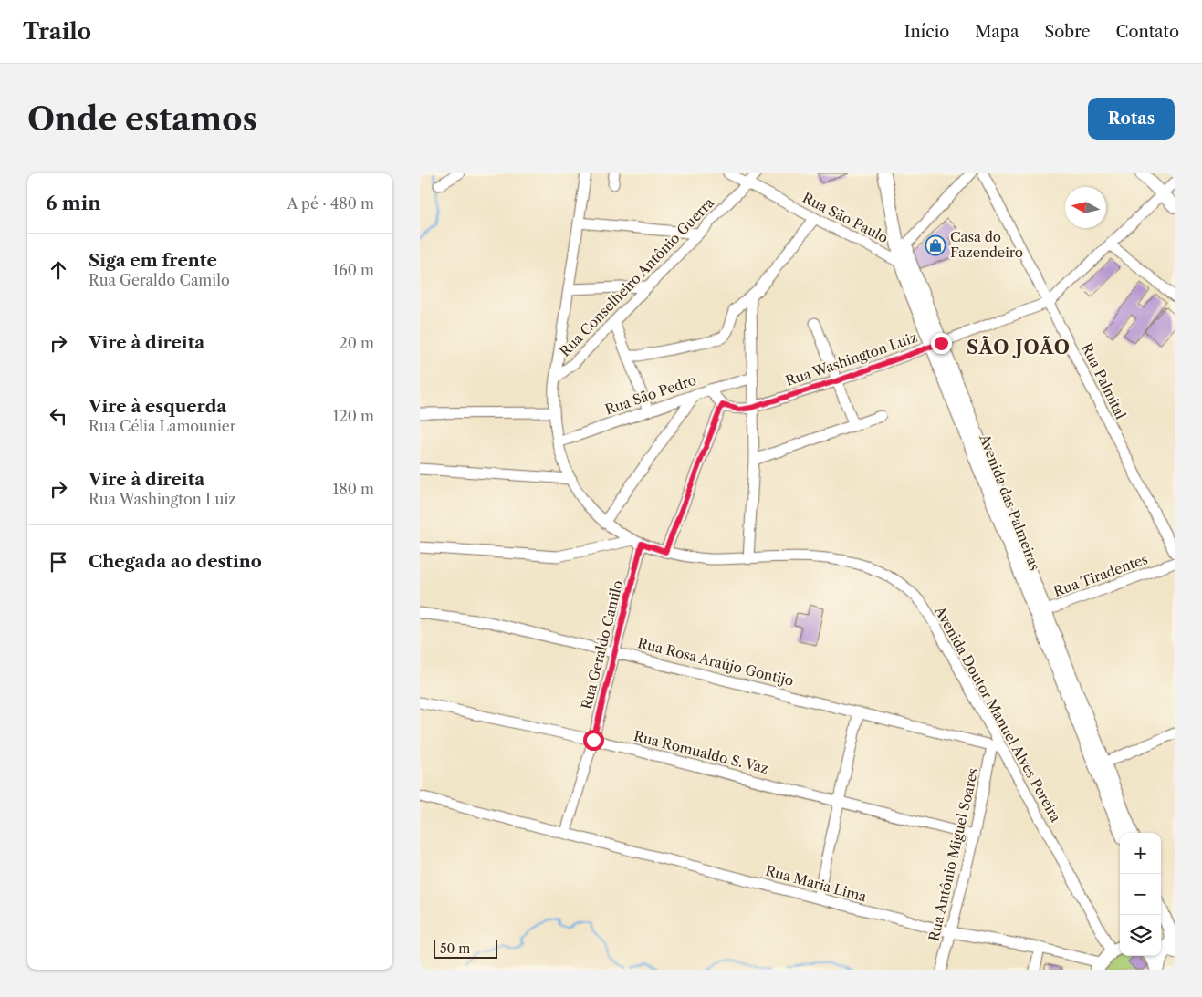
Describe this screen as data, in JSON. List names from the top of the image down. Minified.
{"streets":{"main road":["Avenida das Palmeiras"],"street":["Rua São Paulo","Rua Conselheiro Antônio Guerra","Rua Washington Luiz","Rua Palmital","Rua São Pedro","Rua Tiradentes","Rua Geraldo Camilo","Rua Rosa Araújo Gontijo","Avenida Doutor Manuel Alves Pereira","Rua Romualdo S. Vaz","Rua Antônio Miguel Soares","Rua Maria Lima"]},"crossings":[["Rua São Paulo","Rua Conselheiro Antônio Guerra"],["Rua São Paulo","Avenida das Palmeiras"],["Rua Conselheiro Antônio Guerra","Avenida Doutor Manuel Alves Pereira"],["Rua Washington Luiz","Rua Palmital"],["Rua Washington Luiz","Avenida das Palmeiras"],["Rua São Pedro","Avenida Doutor Manuel Alves Pereira"],["Avenida das Palmeiras","Rua Tiradentes"],["Rua Geraldo Camilo","Rua Rosa Araújo Gontijo"],["Rua Geraldo Camilo","Avenida Doutor Manuel Alves Pereira"],["Rua Geraldo Camilo","Rua Romualdo S. Vaz"],["Rua Geraldo Camilo","Rua Maria Lima"],["Rua Rosa Araújo Gontijo","Avenida Doutor Manuel Alves Pereira"],["Rua Rosa Araújo Gontijo","Rua Antônio Miguel Soares"],["Avenida Doutor Manuel Alves Pereira","Rua Antônio Miguel Soares"],["Rua Romualdo S. Vaz","Rua Antônio Miguel Soares"],["Rua Antônio Miguel Soares","Rua Maria Lima"]],"districts":["SÃO JOÃO"],"places":{"shop":["Casa do Fazendeiro"]},"scale_bar":"50 m","north":"left","page":{"header":"Trailo","nav":["Início","Mapa","Sobre","Contato"],"buttons":"Rotas","title":"Onde estamos","heading":["6 min","A pé · 480 m"],"list":[["Siga em frente","Rua Geraldo Camilo","160 m"],["Vire à direita","20 m"],["Vire à esquerda","Rua Célia Lamounier","120 m"],["Vire à direita","Rua Washington Luiz","180 m"],"Chegada ao destino"],"map_buttons":["+","−"],"scale":"50 m"}}
